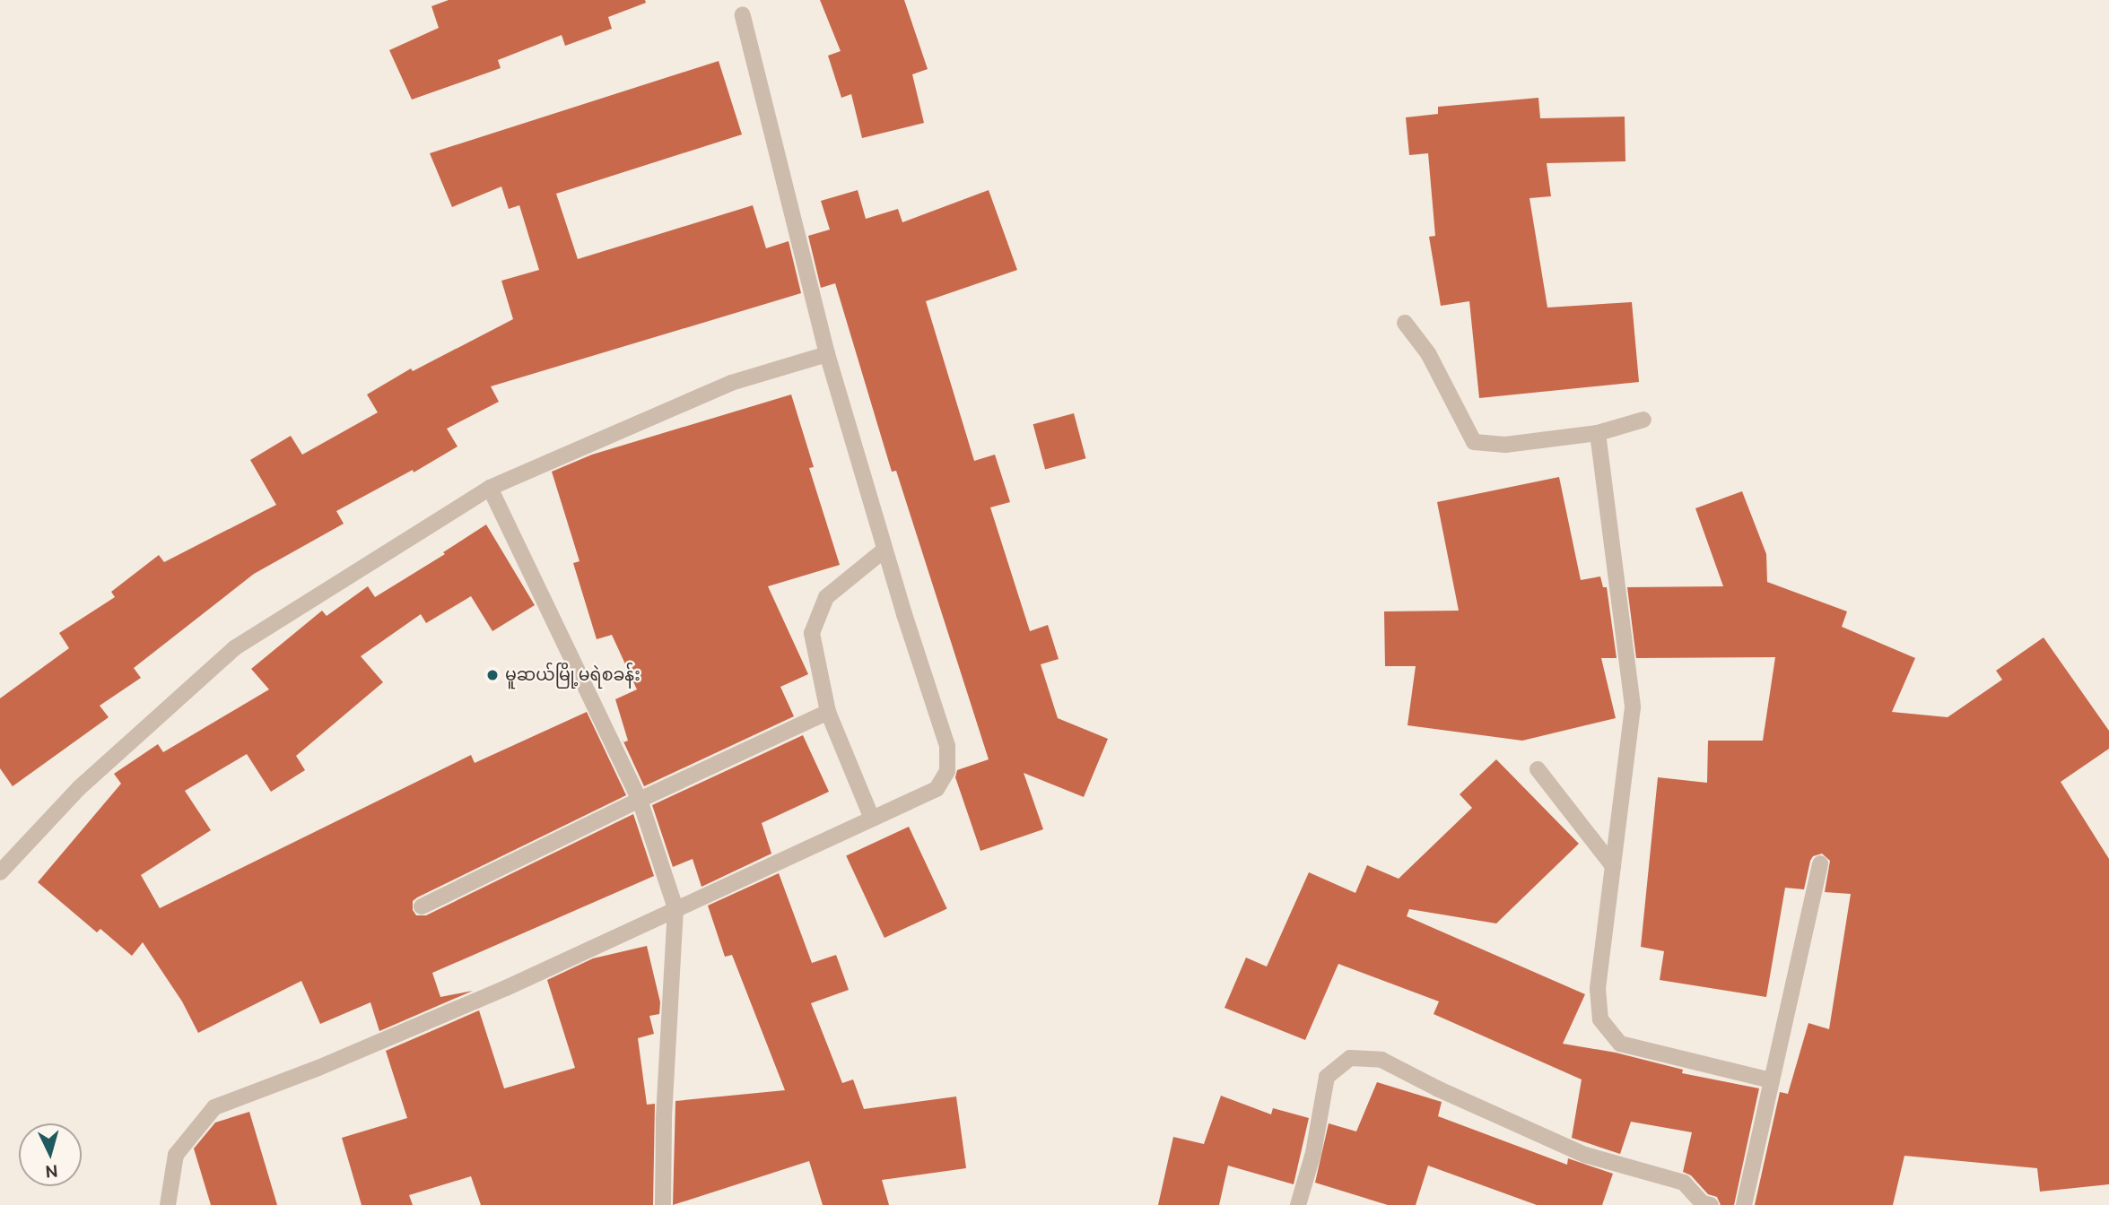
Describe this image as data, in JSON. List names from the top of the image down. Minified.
{"places":["မူဆယ်မြို့မရဲစခန်း"],"north":"bottom"}
